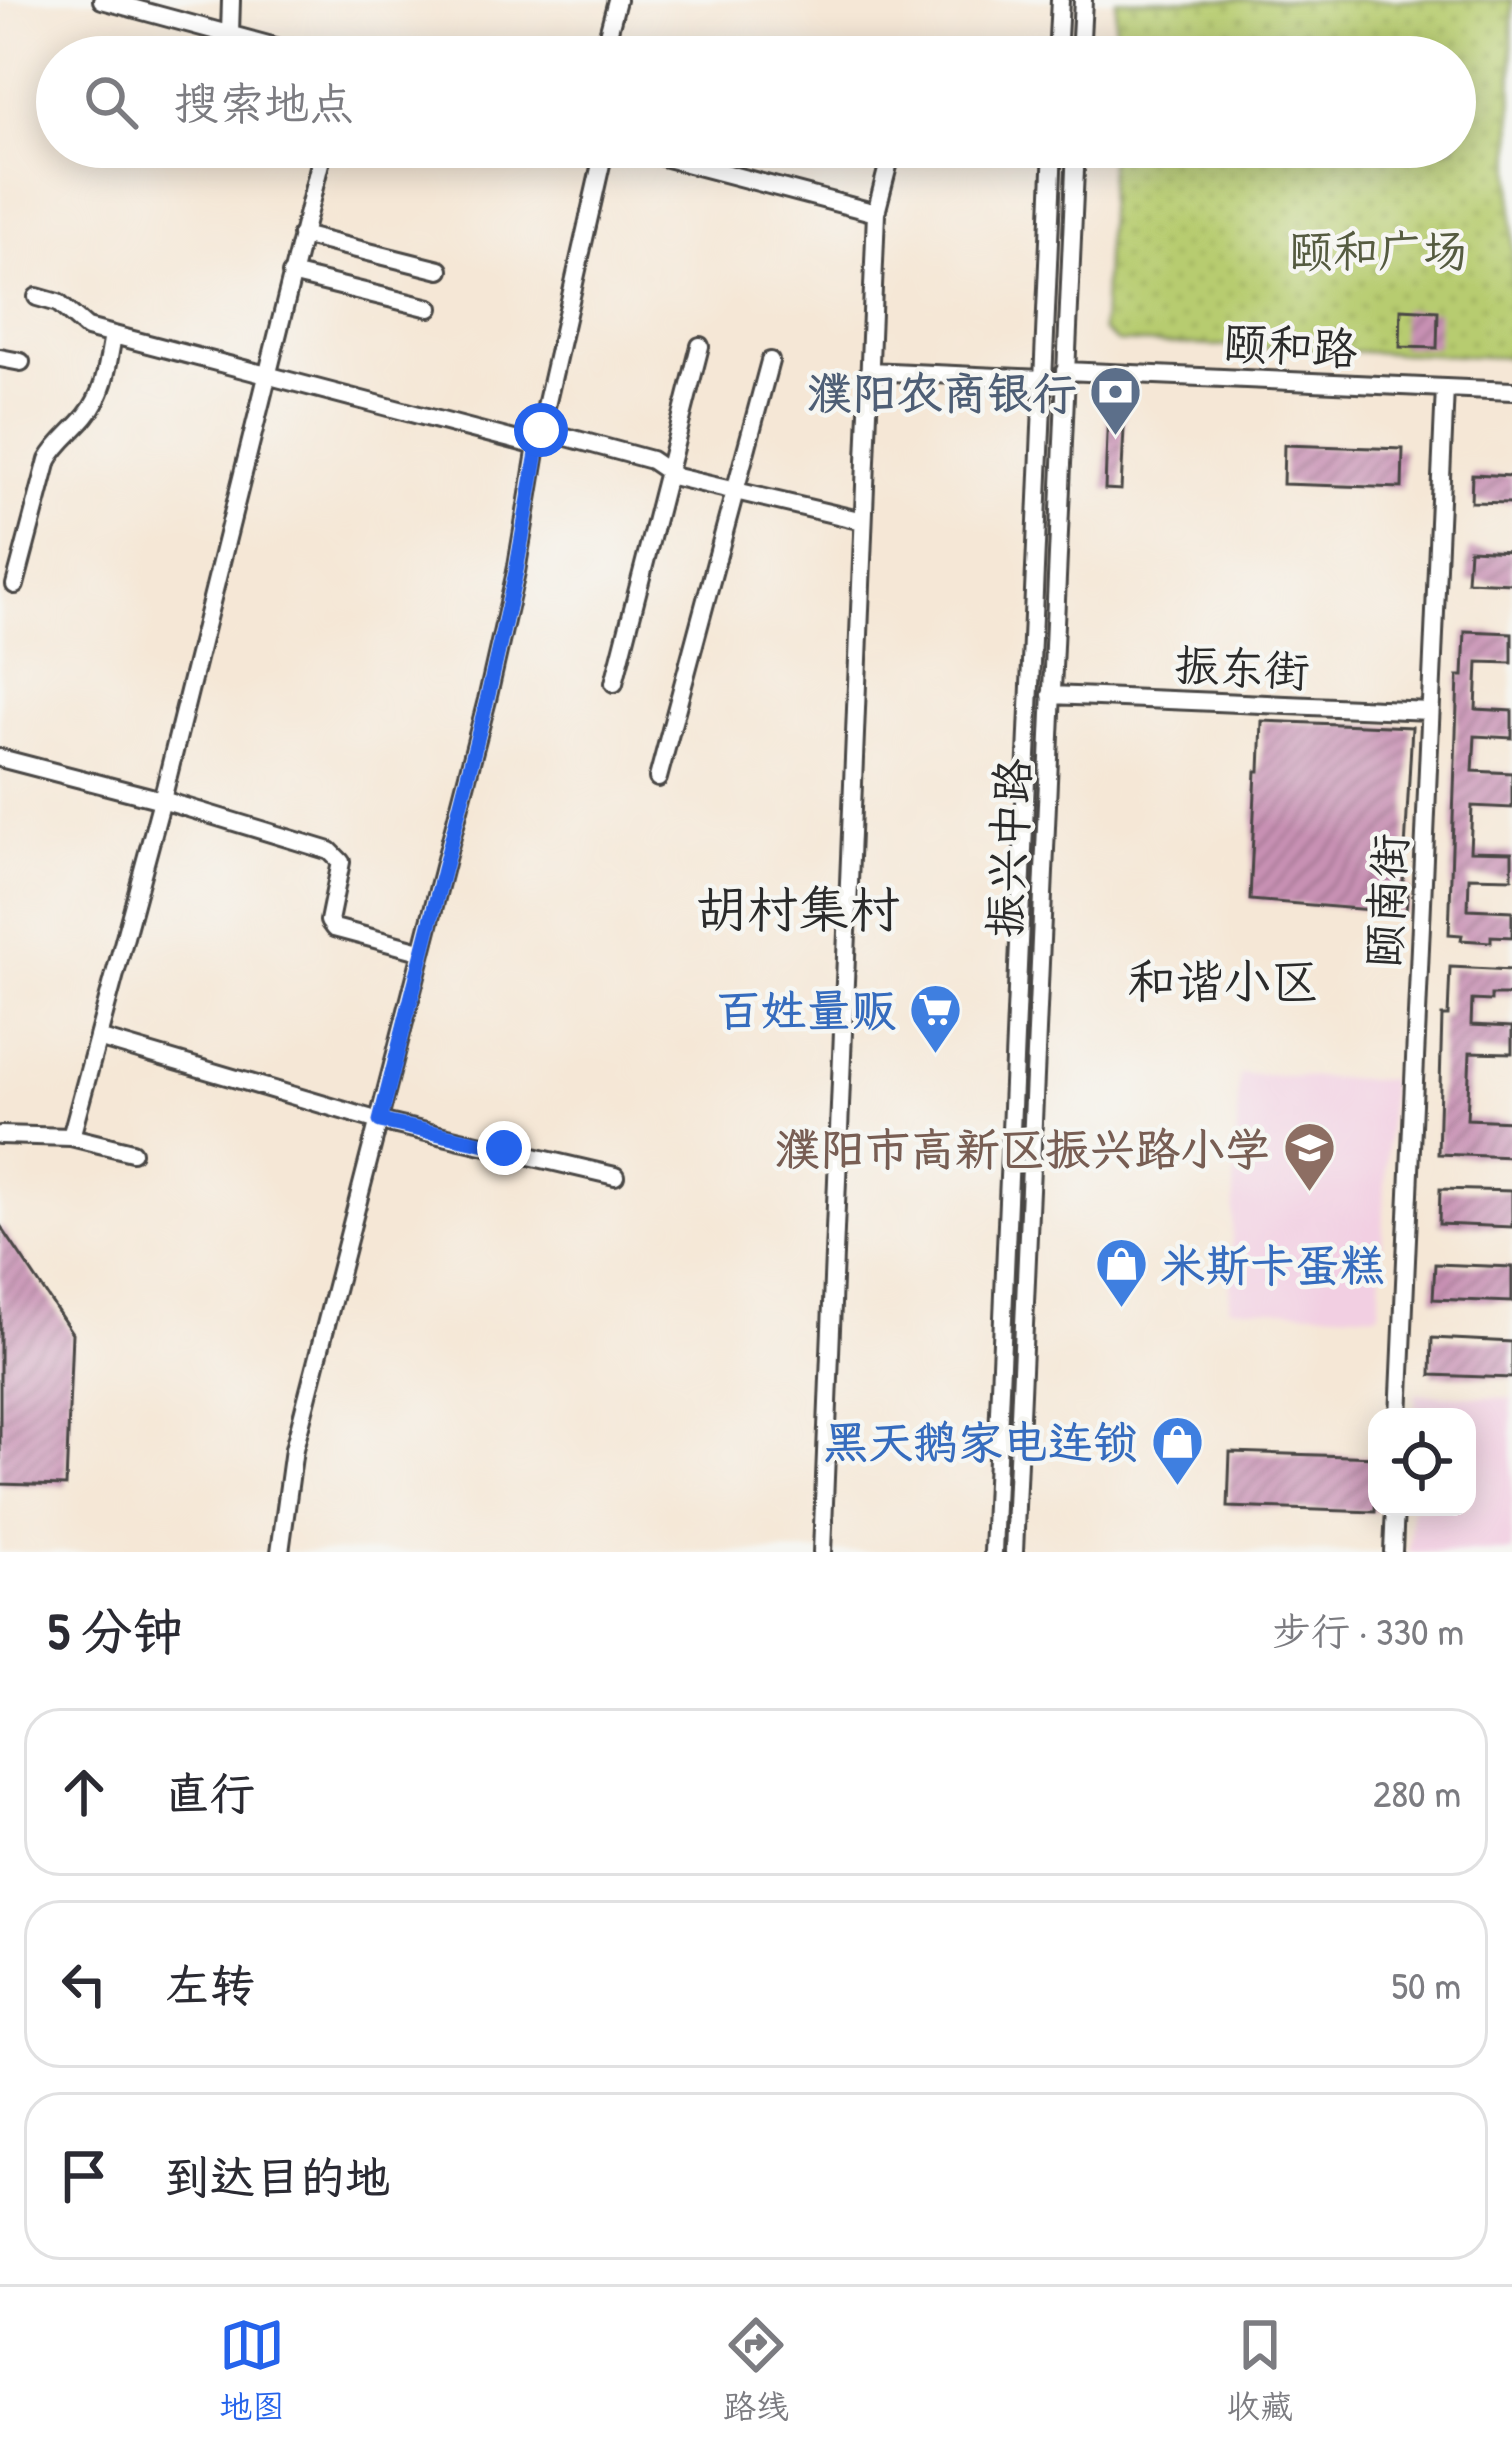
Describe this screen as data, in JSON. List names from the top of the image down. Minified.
{"streets":{"street":["颐和路","振东街","振兴中路","颐南街"]},"crossings":[["颐和路","振兴中路"],["颐和路","颐南街"],["振东街","振兴中路"],["振东街","颐南街"]],"districts":["胡村集村","和谐小区"],"parks":["颐和广场"],"places":{"bank":["濮阳农商银行"],"supermarket":["百姓量贩"],"school or university":["濮阳市高新区振兴路小学"],"shop":["米斯卡蛋糕","黑天鹅家电连锁"]},"page":{"search":"搜索地点","heading":["5 分钟","步行 · 330 m"],"list":[["直行","280 m"],["左转","50 m"],"到达目的地"],"nav":["地图","路线","收藏"]}}
